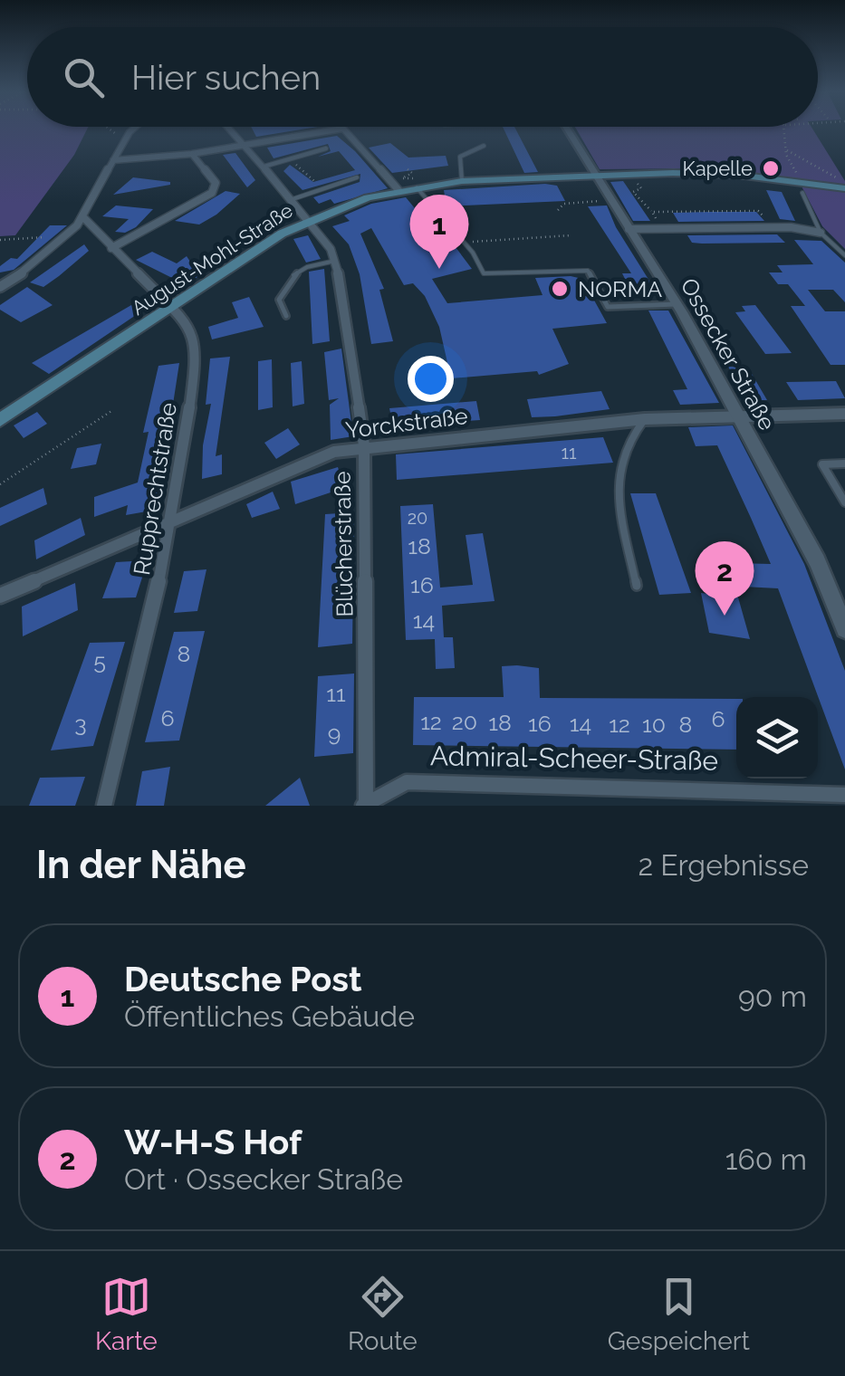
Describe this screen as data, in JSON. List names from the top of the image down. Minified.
{"streets":{"main road":["August-Mohl-Straße"],"street":["Ossecker Straße","Yorckstraße","Rupprechtstraße","Blücherstraße","Admiral-Scheer-Straße"]},"crossings":[["August-Mohl-Straße","Ossecker Straße"],["August-Mohl-Straße","Rupprechtstraße"],["August-Mohl-Straße","Blücherstraße"],["Ossecker Straße","Yorckstraße"],["Yorckstraße","Rupprechtstraße"],["Yorckstraße","Blücherstraße"],["Blücherstraße","Admiral-Scheer-Straße"]],"places":["Kapelle","NORMA"],"house_numbers":["11","20","18","16","14","8","5","11","6","6","12","20","18","3","16","14","12","10","8","9"],"page":{"search":"Hier suchen","pins":["1","2"],"heading":["In der Nähe","2 Ergebnisse"],"list":[{"mark":"1","name":"Deutsche Post","note":"Öffentliches Gebäude","value":"90 m"},{"mark":"2","name":"W-H-S Hof","note":"Ort · Ossecker Straße","value":"160 m"}],"nav":["Karte","Route","Gespeichert"]}}
